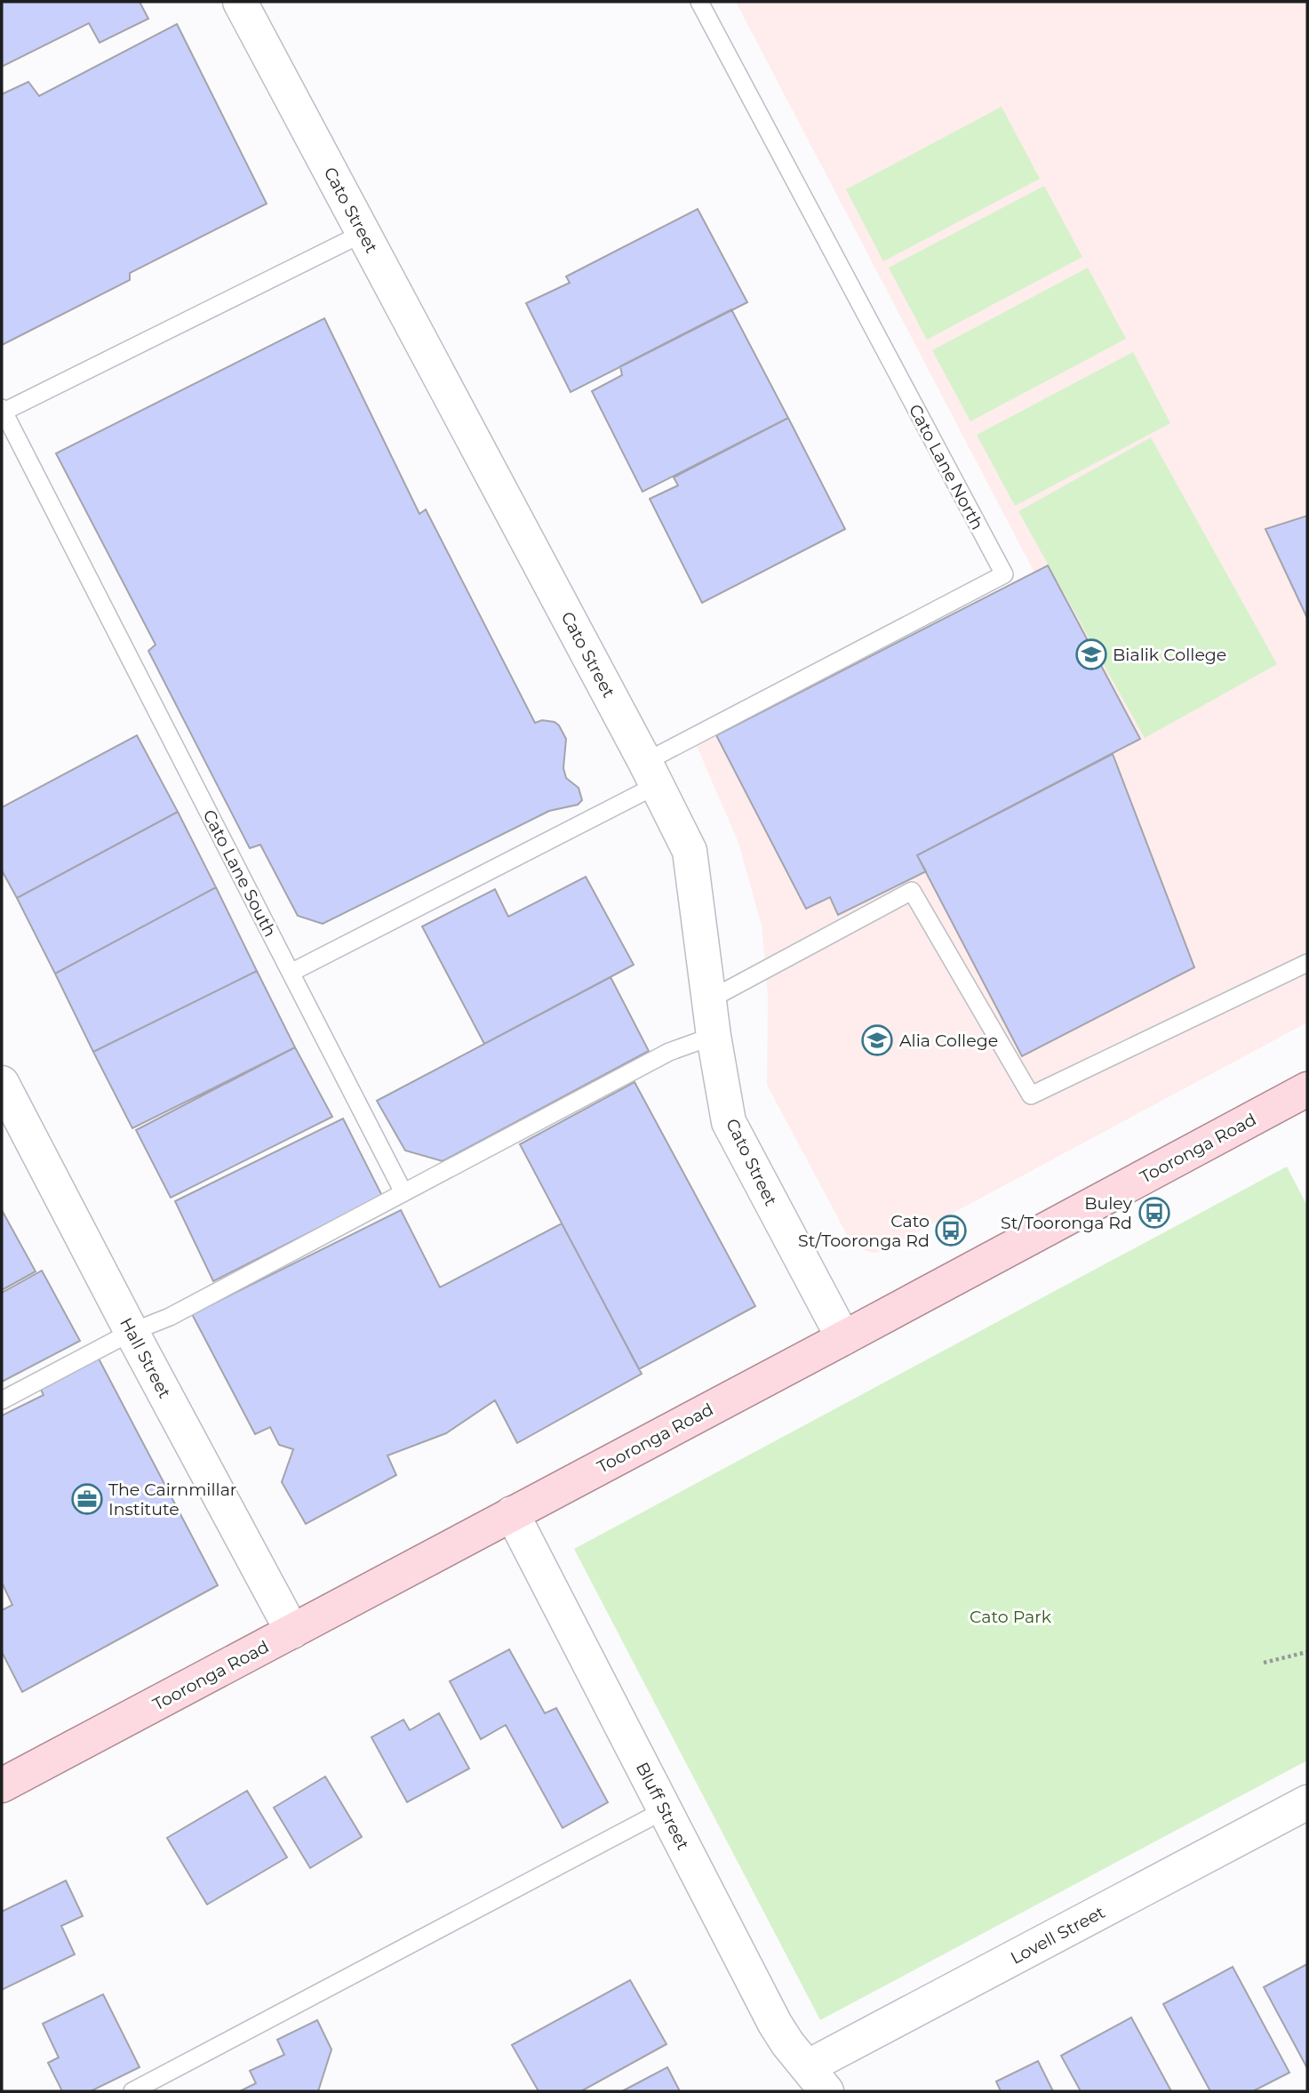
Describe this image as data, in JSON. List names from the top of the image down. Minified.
{"streets":{"main road":["Tooronga Road"],"street":["Cato Street","Hall Street","Bluff Street","Lovell Street"],"lane":["Cato Lane North","Cato Lane South"]},"crossings":[["Cato Street","Cato Lane North"],["Cato Street","Tooronga Road"],["Tooronga Road","Hall Street"],["Tooronga Road","Bluff Street"],["Bluff Street","Lovell Street"]],"parks":["Cato Park"],"places":{"school or university":["Bialik College","Alia College"],"bus stop":["Buley St/Tooronga Rd","Cato St/Tooronga Rd"],"office":["The Cairnmillar Institute"]}}
